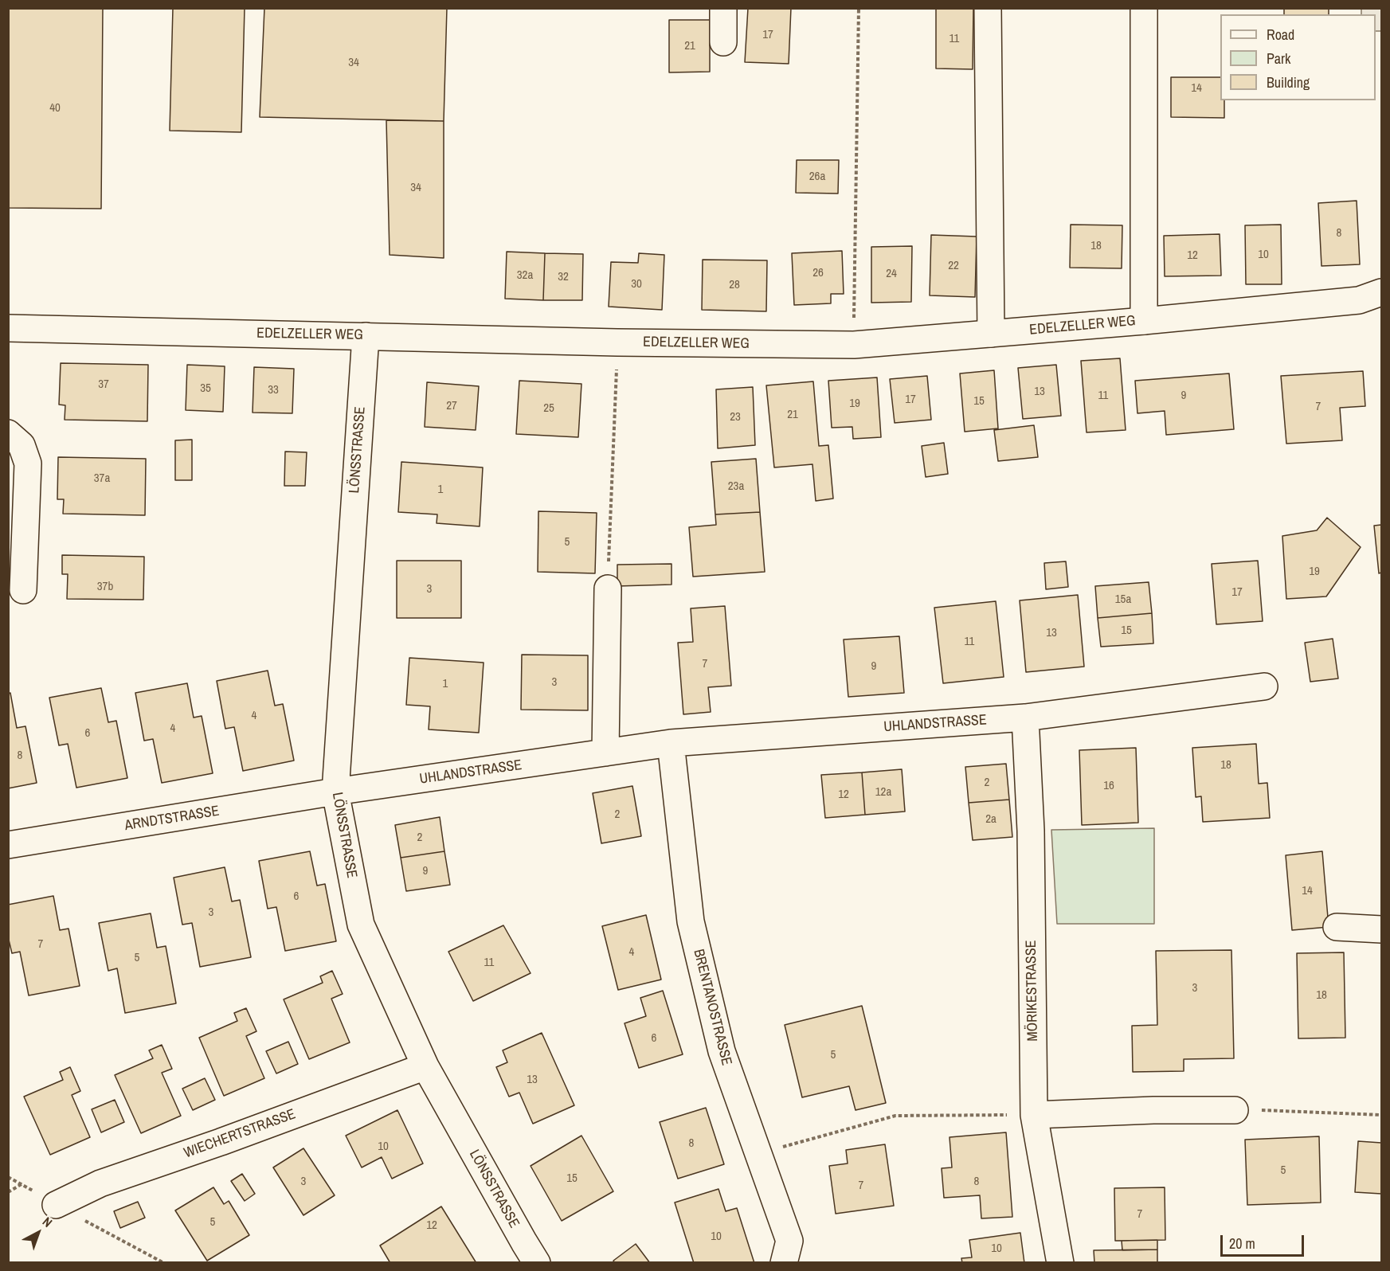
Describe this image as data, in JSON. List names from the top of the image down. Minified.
{"streets":{"street":["EDELZELLER WEG","LÖNSSTRASSE","UHLANDSTRASSE","ARNDTSTRASSE","MÖRIKESTRASSE","BRENTANOSTRASSE","WIECHERTSTRASSE"]},"crossings":[["EDELZELLER WEG","LÖNSSTRASSE"],["LÖNSSTRASSE","UHLANDSTRASSE"],["LÖNSSTRASSE","ARNDTSTRASSE"],["LÖNSSTRASSE","WIECHERTSTRASSE"],["UHLANDSTRASSE","ARNDTSTRASSE"],["UHLANDSTRASSE","MÖRIKESTRASSE"],["UHLANDSTRASSE","BRENTANOSTRASSE"]],"house_numbers":["17","11","21","34","14","40","26a","34","8","18","10","12","22","26","24","32a","32","30","28","37","35","33","13","11","9","17","15","19","27","7","25","21","23","37a","23a","1","5","19","37b","3","17","15a","15","13","11","7","9","3","1","4","4","6","8","18","2","16","12a","12","2","2a","2","9","14","6","3","7","4","5","11","3","18","6","5","13","8","10","5","15","3","8","7","7","5","12","10","10"],"legend":["Road","Park","Building"],"scale_bar":"20 m","north":"top right"}
